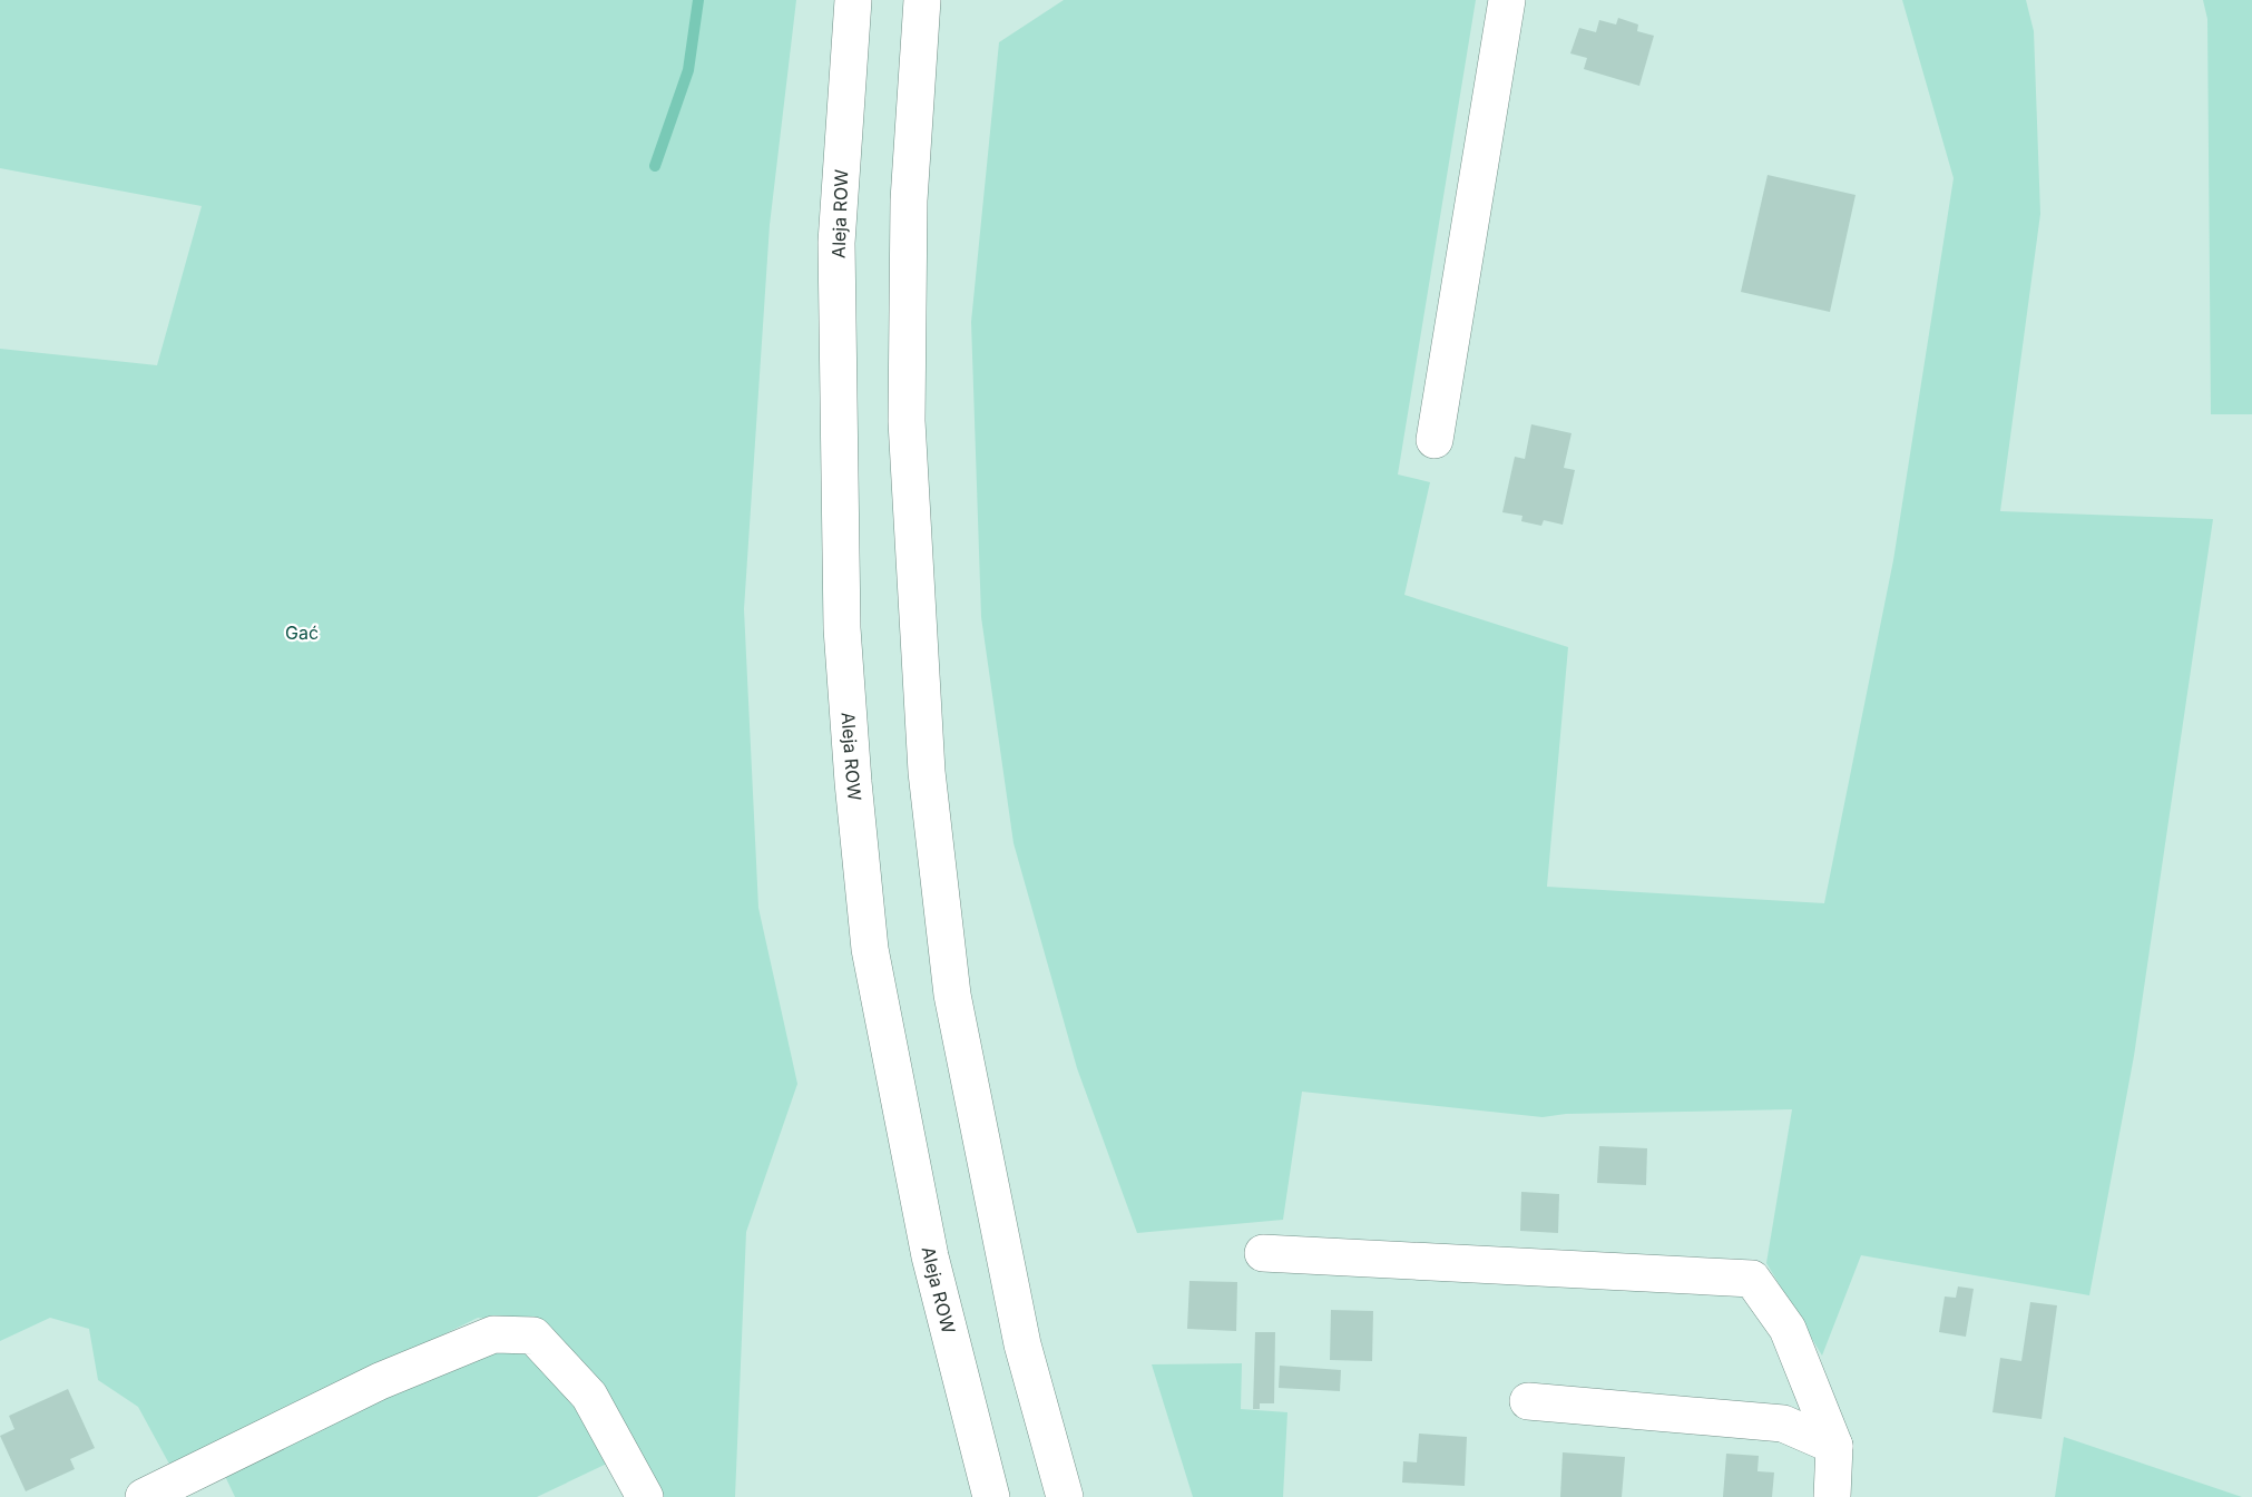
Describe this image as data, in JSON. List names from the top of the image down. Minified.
{"streets":{"main road":["Aleja ROW"]},"parks":["Gać"]}
